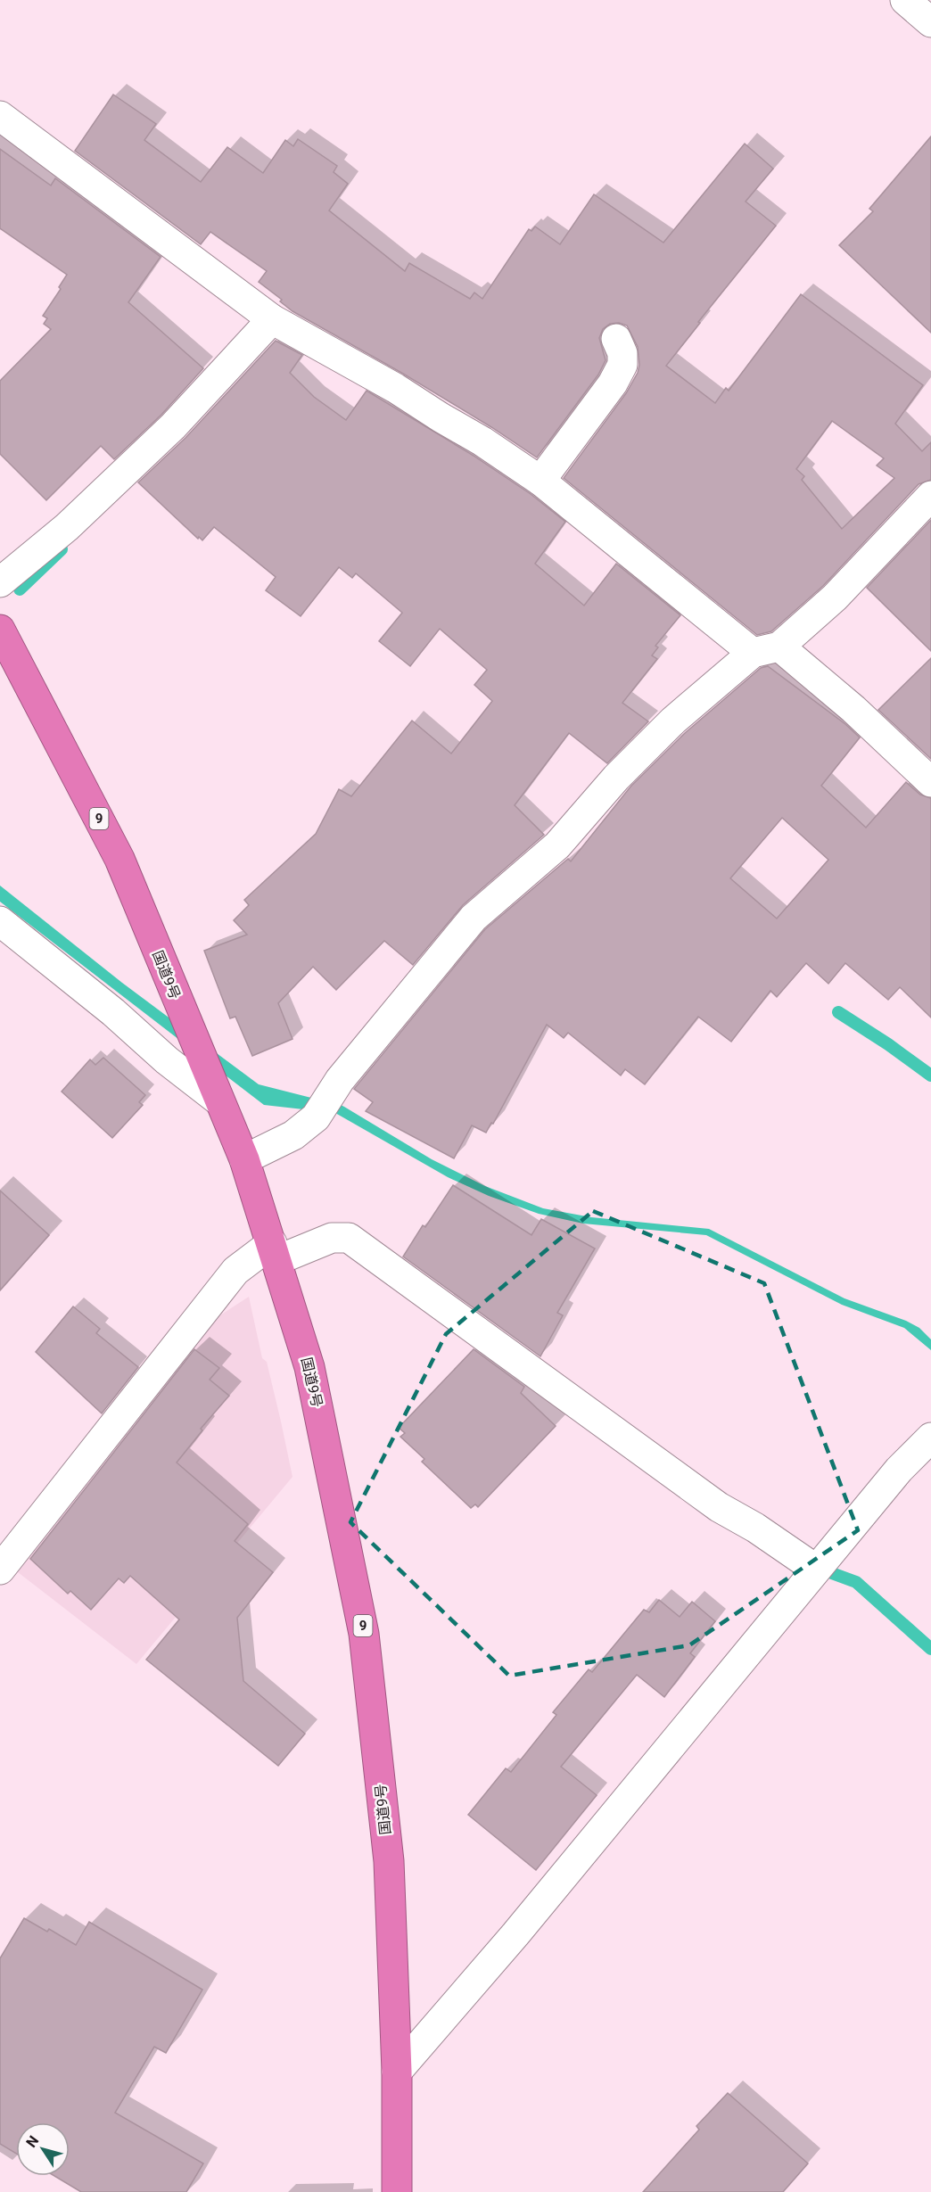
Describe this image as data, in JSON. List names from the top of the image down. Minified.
{"streets":{"highway":["9","国道9号"]},"north":"top left"}
